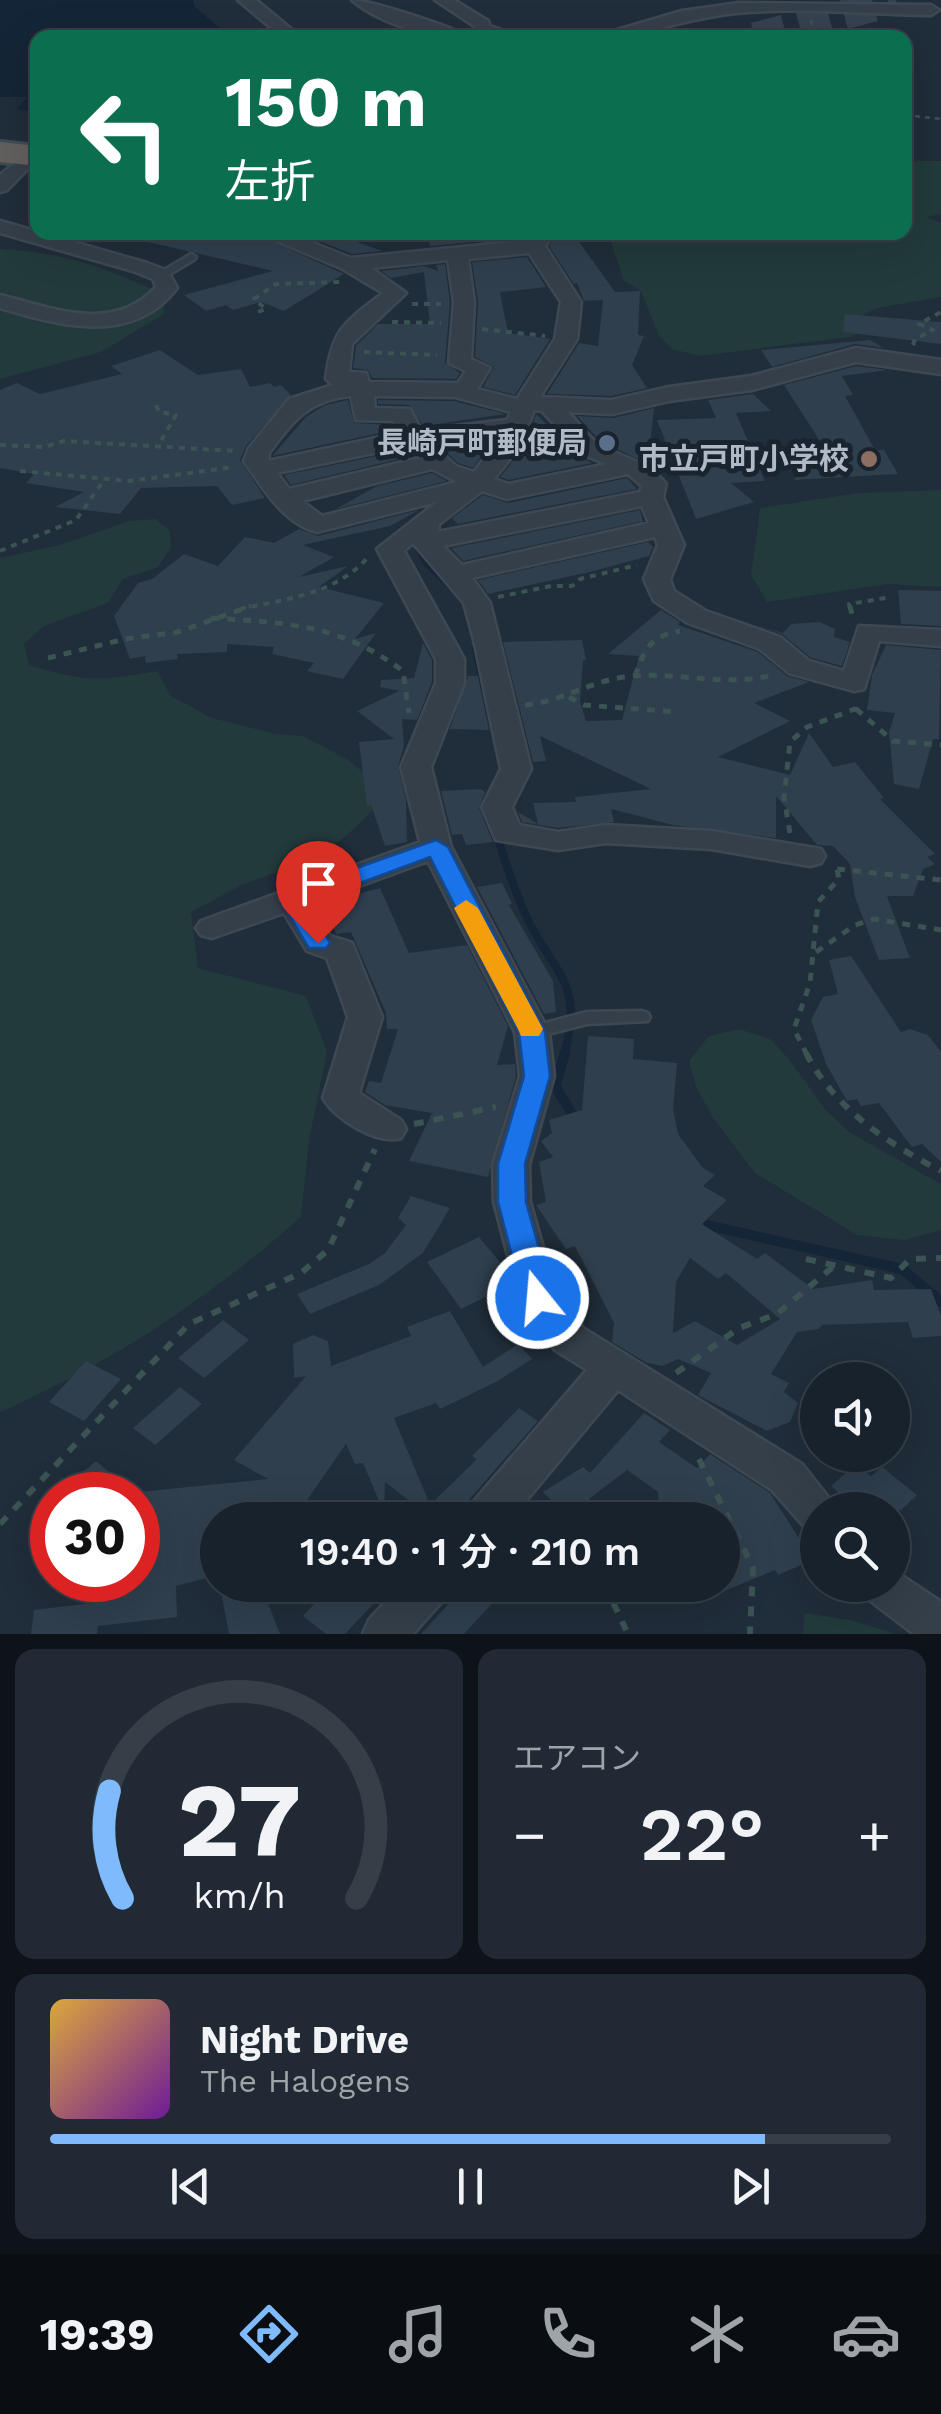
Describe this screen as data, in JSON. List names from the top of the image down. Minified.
{"places":["長崎戸町郵便局","市立戸町小学校"],"page":{"turn":["150 m","左折"],"limit":"30","trip":"19:40 · 1 分 · 210 m","tile":"エアコン","heat":["−","22°","+"],"song":["Night Drive","The Halogens"],"tabs":"19:39","gauge":["27","km/h"]}}
